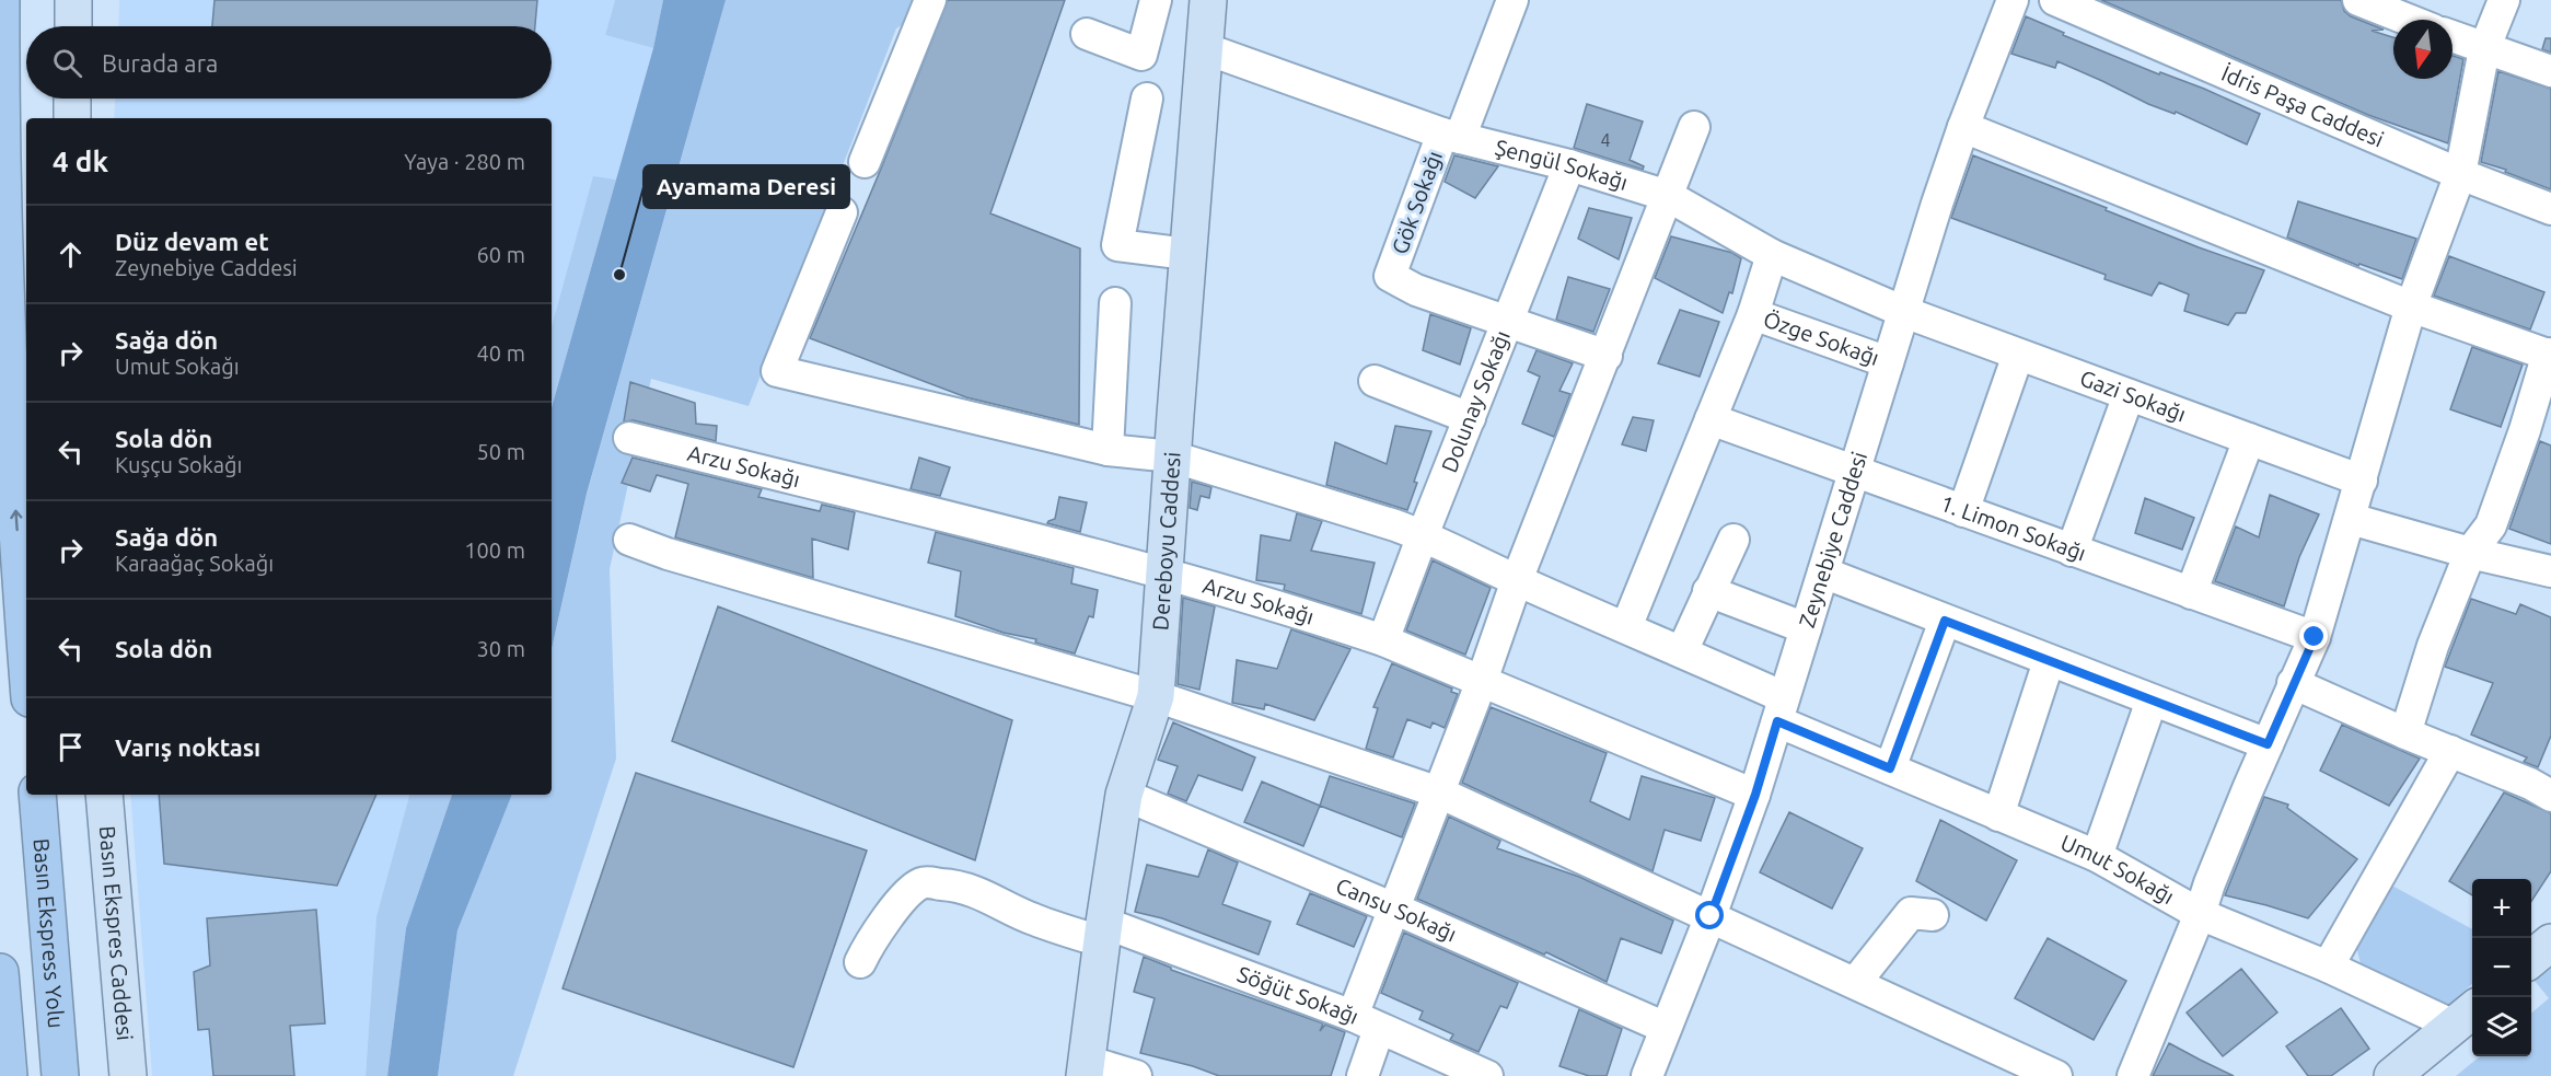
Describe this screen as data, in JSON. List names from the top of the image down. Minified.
{"streets":{"highway":["Basın Ekspress Yolu"],"main road":["Dereboyu Caddesi","Basın Ekspres Caddesi"],"street":["İdris Paşa Caddesi","Şengül Sokağı","Gök Sokağı","Özge Sokağı","Gazi Sokağı","Dolunay Sokağı","Arzu Sokağı","1. Limon Sokağı","Zeynebiye Caddesi","Umut Sokağı","Cansu Sokağı","Söğüt Sokağı"]},"crossings":[["Şengül Sokağı","Gök Sokağı"],["Şengül Sokağı","Gazi Sokağı"],["Şengül Sokağı","Dolunay Sokağı"],["Şengül Sokağı","Zeynebiye Caddesi"],["Şengül Sokağı","Dereboyu Caddesi"],["Gök Sokağı","Dolunay Sokağı"],["Özge Sokağı","Zeynebiye Caddesi"],["Gazi Sokağı","Zeynebiye Caddesi"],["Dolunay Sokağı","Arzu Sokağı"],["Dolunay Sokağı","Umut Sokağı"],["Arzu Sokağı","Zeynebiye Caddesi"],["Arzu Sokağı","Dereboyu Caddesi"],["1. Limon Sokağı","Zeynebiye Caddesi"],["Zeynebiye Caddesi","Umut Sokağı"],["Zeynebiye Caddesi","Cansu Sokağı"],["Dereboyu Caddesi","Umut Sokağı"],["Dereboyu Caddesi","Cansu Sokağı"],["Dereboyu Caddesi","Söğüt Sokağı"]],"places":["Ayamama Deresi"],"house_numbers":["4"],"north":"bottom","page":{"search":"Burada ara","heading":["4 dk","Yaya · 280 m"],"list":[["Düz devam et","Zeynebiye Caddesi","60 m"],["Sağa dön","Umut Sokağı","40 m"],["Sola dön","Kuşçu Sokağı","50 m"],["Sağa dön","Karaağaç Sokağı","100 m"],["Sola dön","30 m"],"Varış noktası"],"map_buttons":["+","−"]}}
